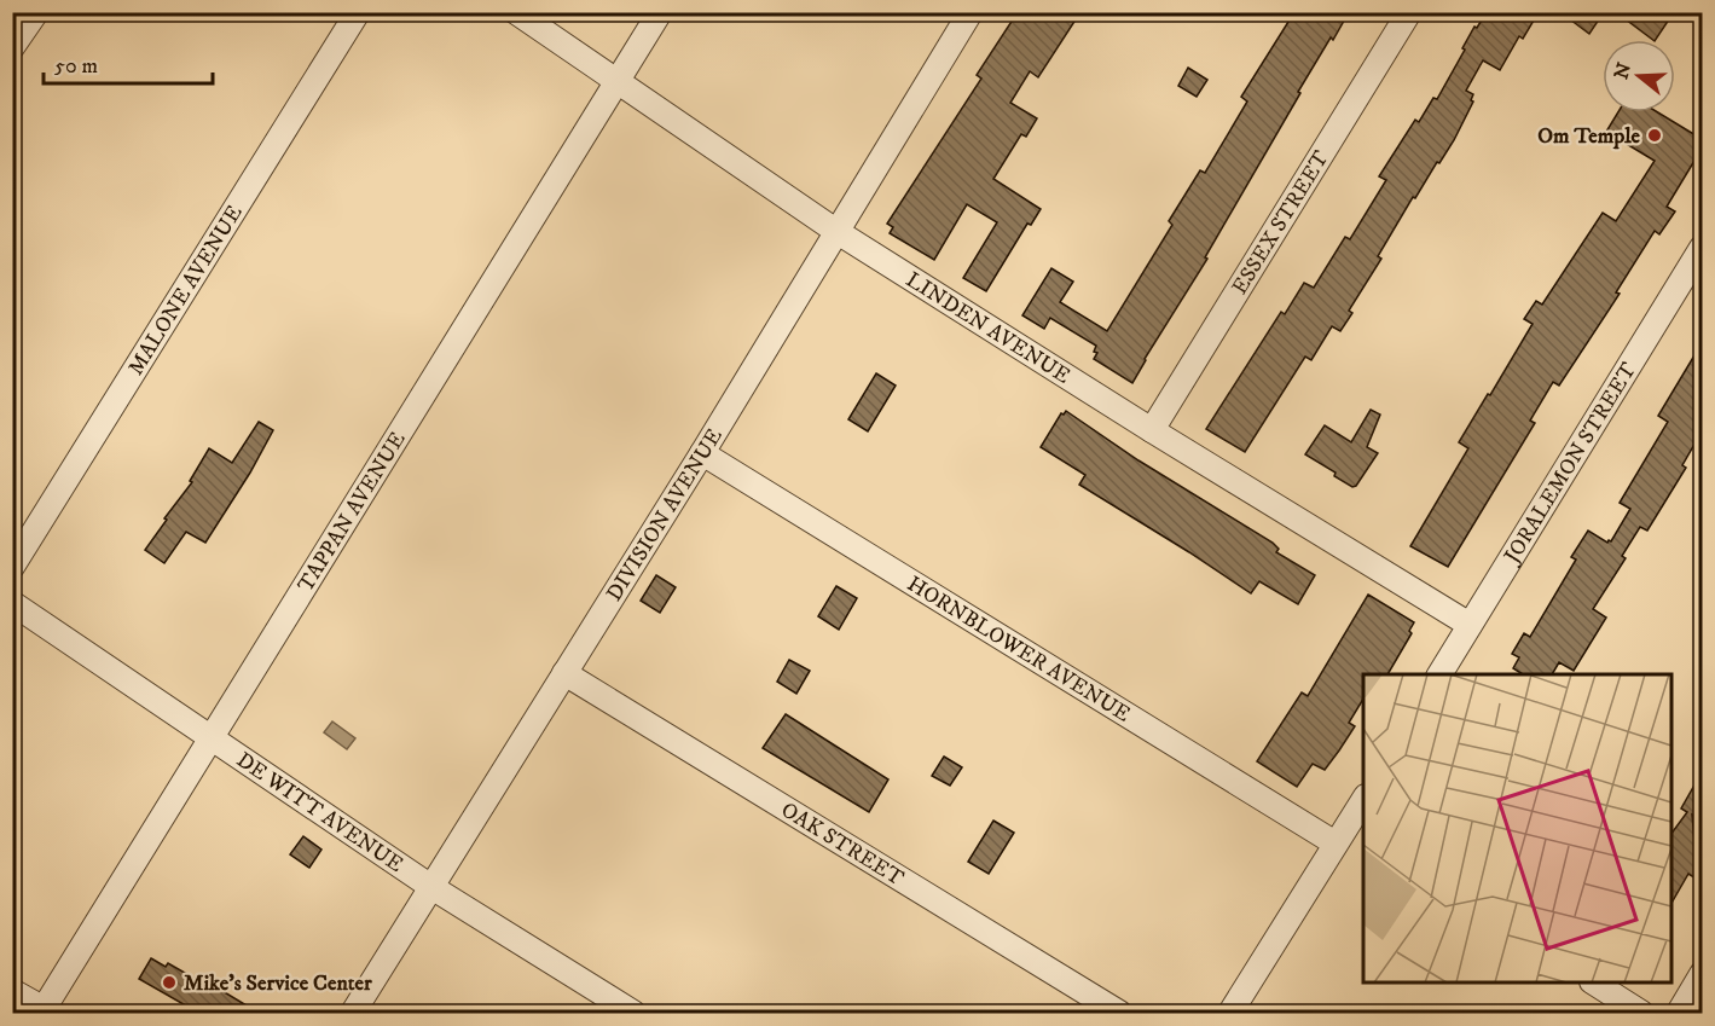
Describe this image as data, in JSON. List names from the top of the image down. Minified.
{"streets":{"street":["ESSEX STREET","MALONE AVENUE","LINDEN AVENUE","JORALEMON STREET","TAPPAN AVENUE","DIVISION AVENUE","HORNBLOWER AVENUE","DE WITT AVENUE","OAK STREET"]},"crossings":[["ESSEX STREET","LINDEN AVENUE"],["LINDEN AVENUE","JORALEMON STREET"],["LINDEN AVENUE","TAPPAN AVENUE"],["LINDEN AVENUE","DIVISION AVENUE"],["TAPPAN AVENUE","DE WITT AVENUE"],["DIVISION AVENUE","HORNBLOWER AVENUE"],["DIVISION AVENUE","DE WITT AVENUE"],["DIVISION AVENUE","OAK STREET"]],"places":["Om Temple","Mike's Service Center"],"scale_bar":"50 m","north":"left"}
